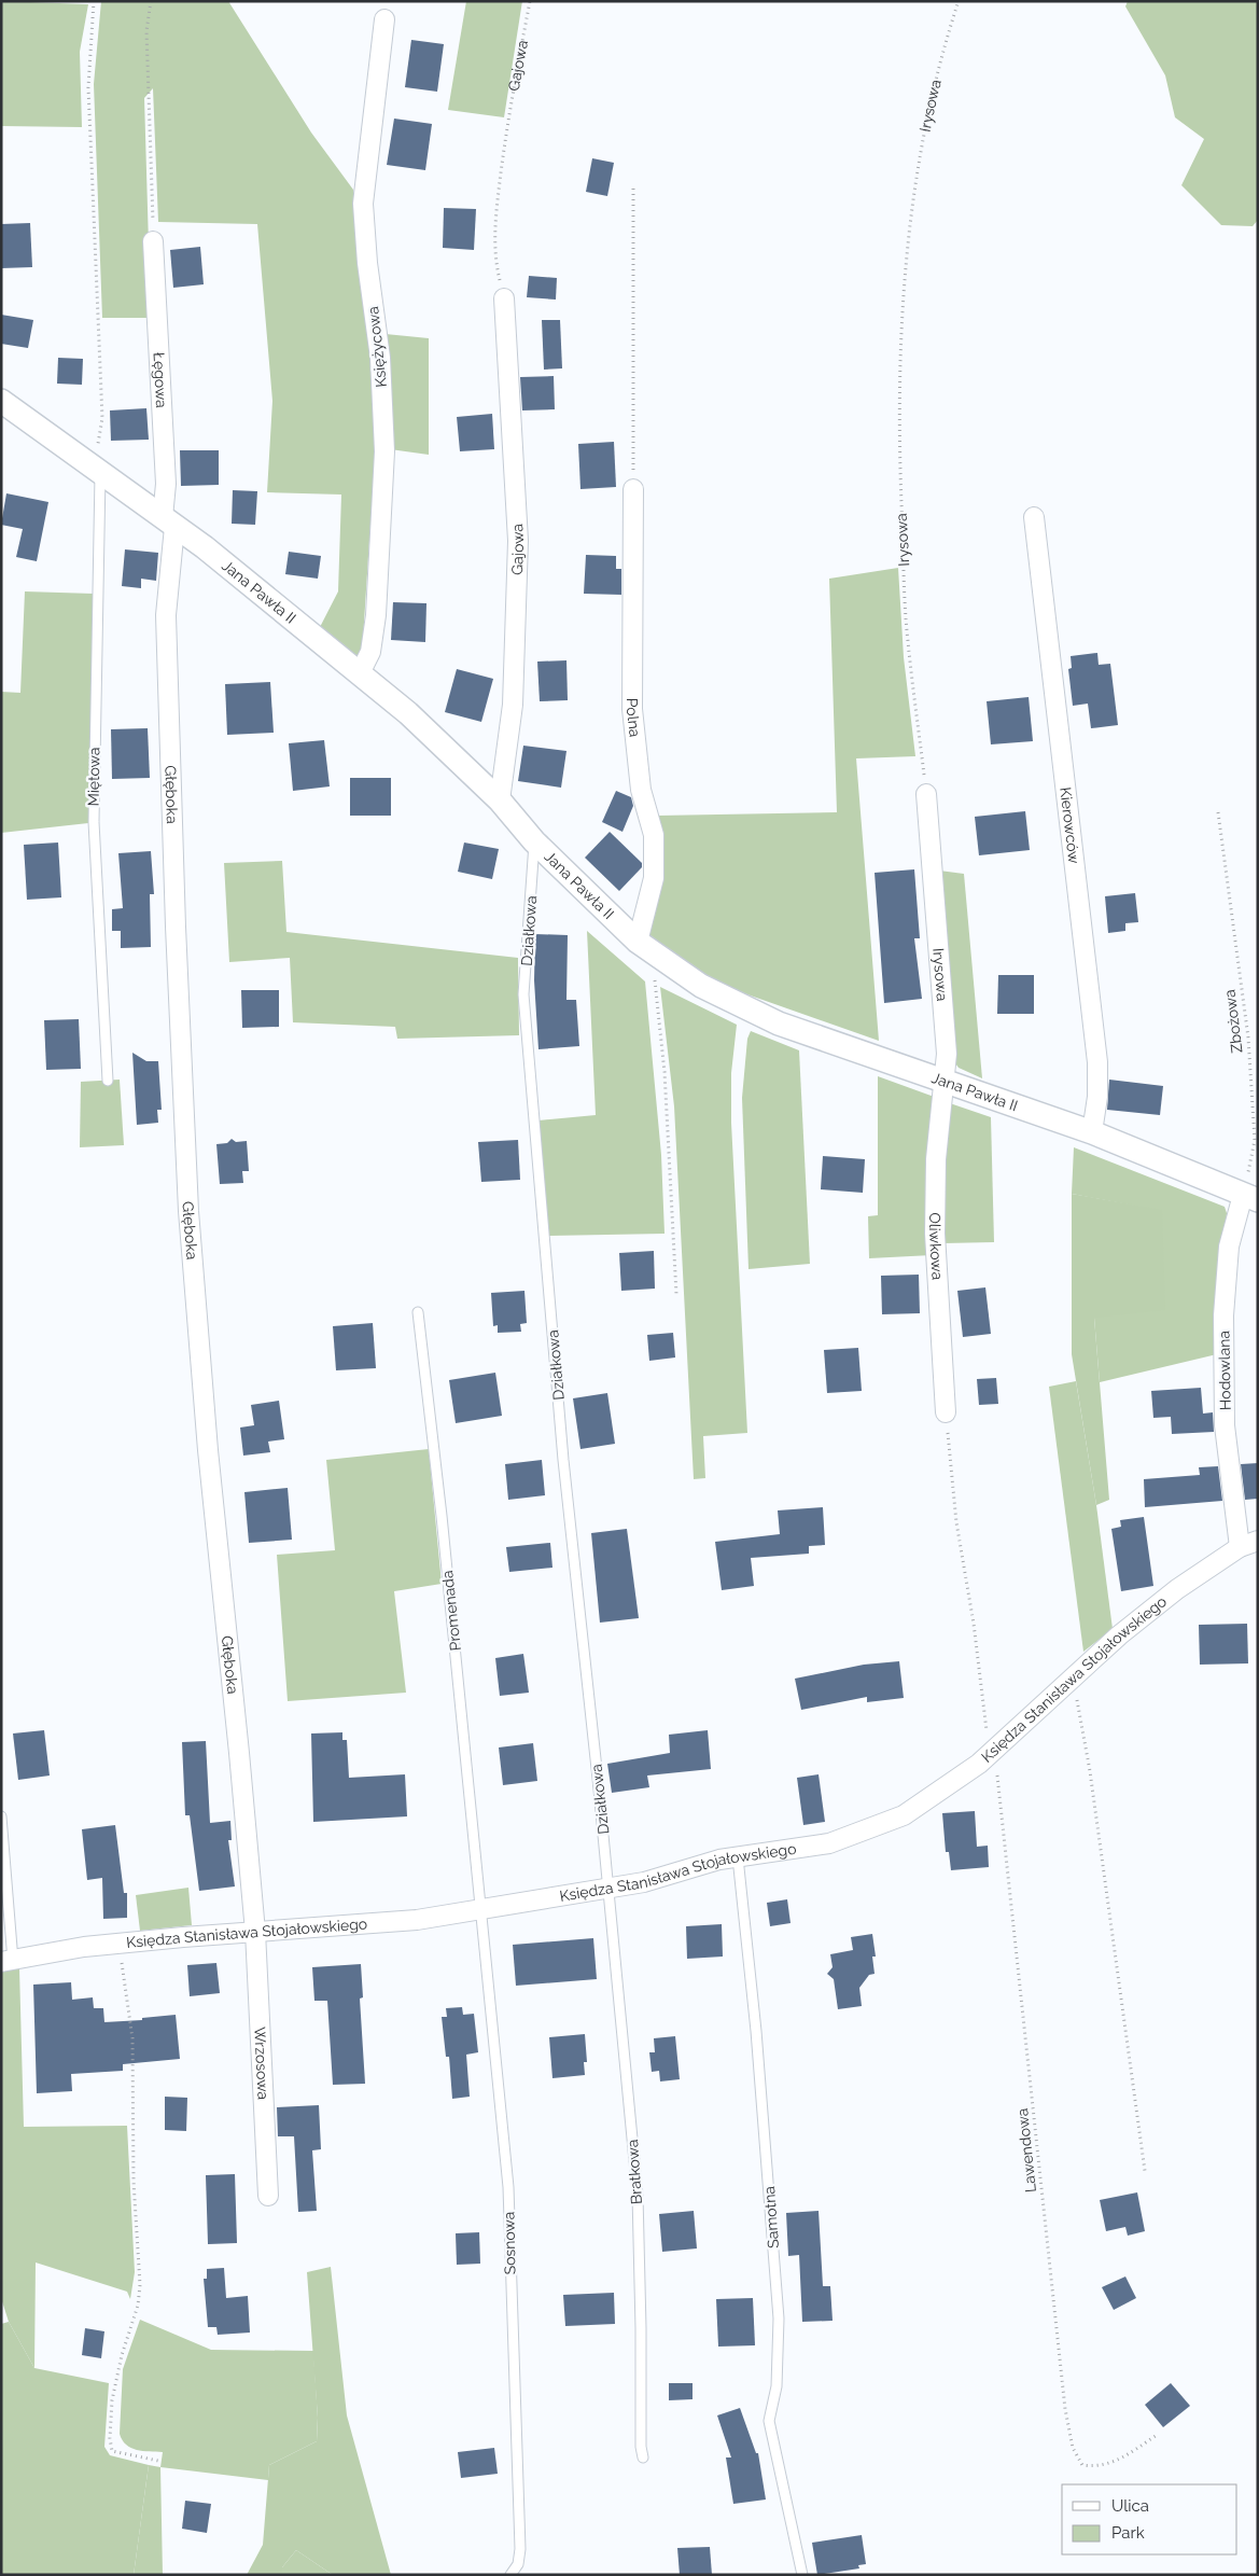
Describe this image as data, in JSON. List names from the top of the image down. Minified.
{"streets":{"street":["Gajowa","Irysowa","Księżycowa","Łęgowa","Jana Pawła II","Polna","Głęboka","Kierowców","Oliwkowa","Hodowlana","Księdza Stanisława Stojałowskiego","Wrzosowa"],"lane":["Miętowa","Działkowa","Promenada","Bratkowa","Samotna","Sosnowa"],"path":["Zbożowa","Lawendowa"]},"crossings":[["Gajowa","Jana Pawła II"],["Irysowa","Jana Pawła II"],["Irysowa","Oliwkowa"],["Księżycowa","Jana Pawła II"],["Łęgowa","Jana Pawła II"],["Łęgowa","Głęboka"],["Jana Pawła II","Polna"],["Jana Pawła II","Miętowa"],["Jana Pawła II","Głęboka"],["Jana Pawła II","Kierowców"],["Jana Pawła II","Działkowa"],["Jana Pawła II","Zbożowa"],["Jana Pawła II","Oliwkowa"],["Jana Pawła II","Hodowlana"],["Głęboka","Księdza Stanisława Stojałowskiego"],["Głęboka","Wrzosowa"],["Działkowa","Księdza Stanisława Stojałowskiego"],["Działkowa","Bratkowa"],["Zbożowa","Hodowlana"],["Hodowlana","Księdza Stanisława Stojałowskiego"],["Promenada","Księdza Stanisława Stojałowskiego"],["Promenada","Sosnowa"],["Księdza Stanisława Stojałowskiego","Wrzosowa"],["Księdza Stanisława Stojałowskiego","Lawendowa"],["Księdza Stanisława Stojałowskiego","Bratkowa"],["Księdza Stanisława Stojałowskiego","Samotna"],["Księdza Stanisława Stojałowskiego","Sosnowa"]],"legend":["Ulica","Park"]}
